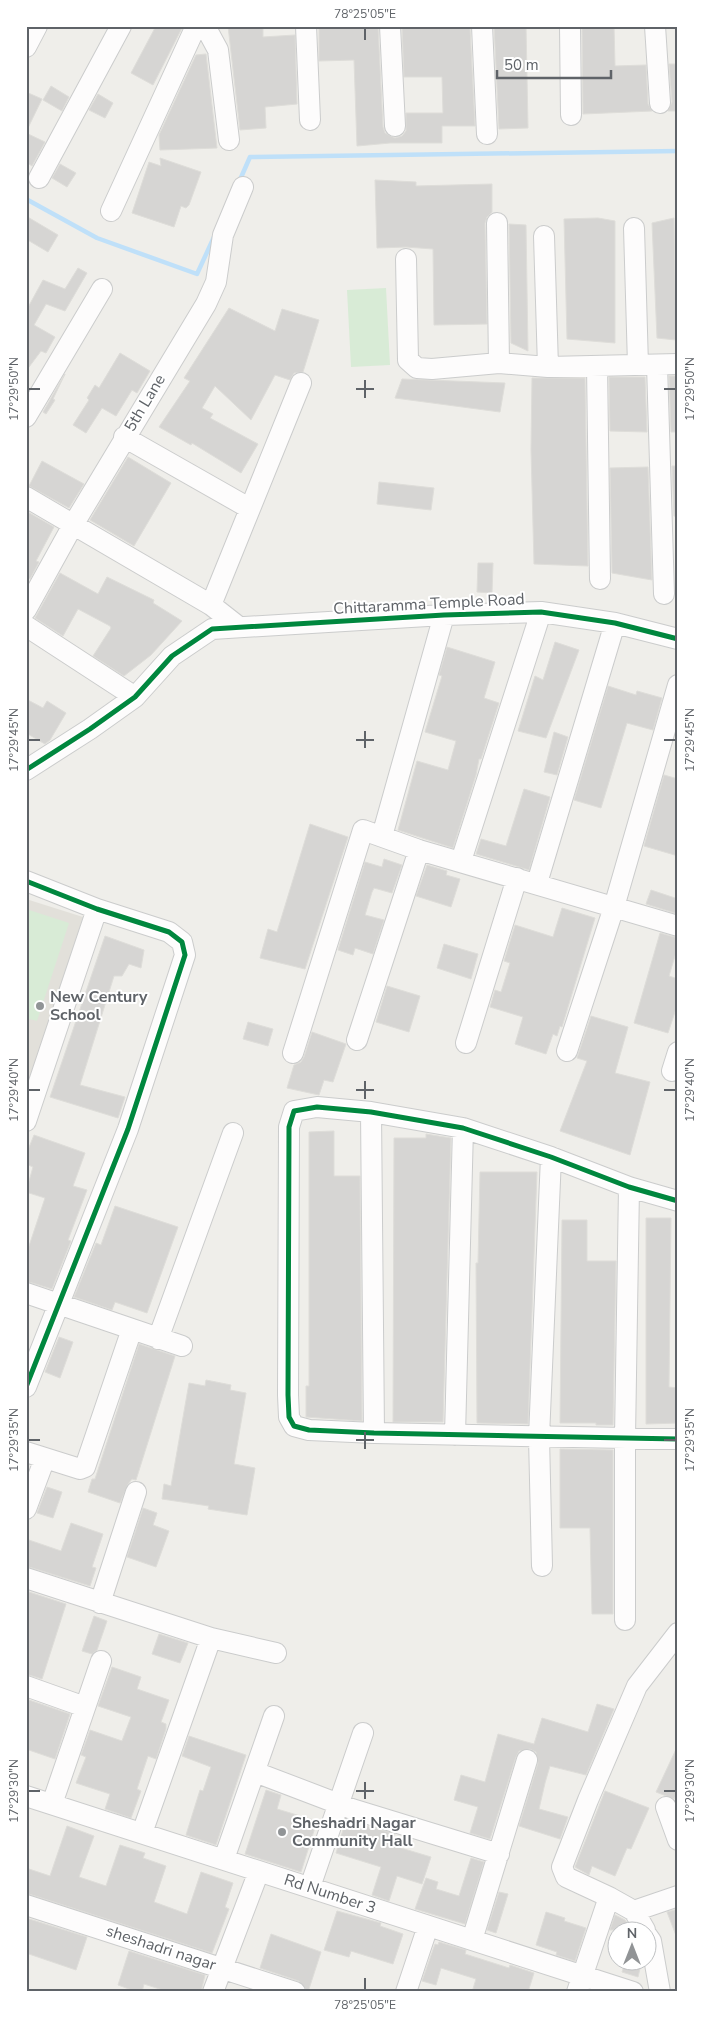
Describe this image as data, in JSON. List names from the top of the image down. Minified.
{"streets":{"street":["5th Lane","Chittaramma Temple Road","Rd Number 3","sheshadri nagar"]},"places":["New Century School","Sheshadri Nagar Community Hall"],"scale_bar":"50 m","north":"top","coordinates":["78°25'05\"E","17°29'50\"N","17°29'45\"N","17°29'40\"N","17°29'35\"N","17°29'30\"N"]}
